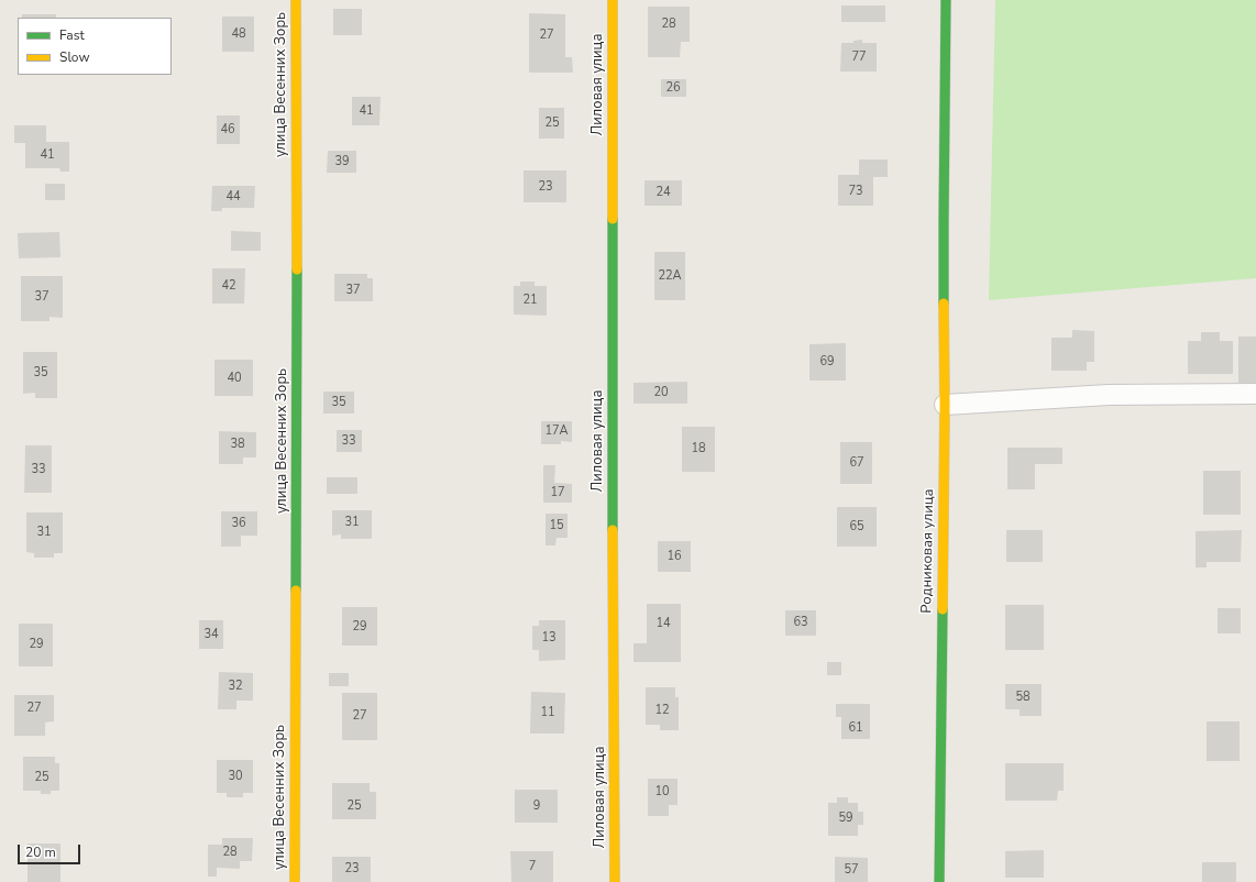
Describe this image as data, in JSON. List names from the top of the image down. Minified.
{"streets":{"street":["улица Весенних Зорь","Лиловая улица","Родниковая улица"]},"house_numbers":["28","48","27","77","26","41","25","46","41","39","23","73","24","44","22А","42","37","37","21","69","35","40","20","35","17А","33","38","18","67","33","17","31","36","15","65","31","16","63","14","29","34","13","29","32","58","27","12","11","27","61","30","25","10","25","9","59","28","7","23","57"],"legend":["Fast","Slow"],"scale_bar":"20 m"}
